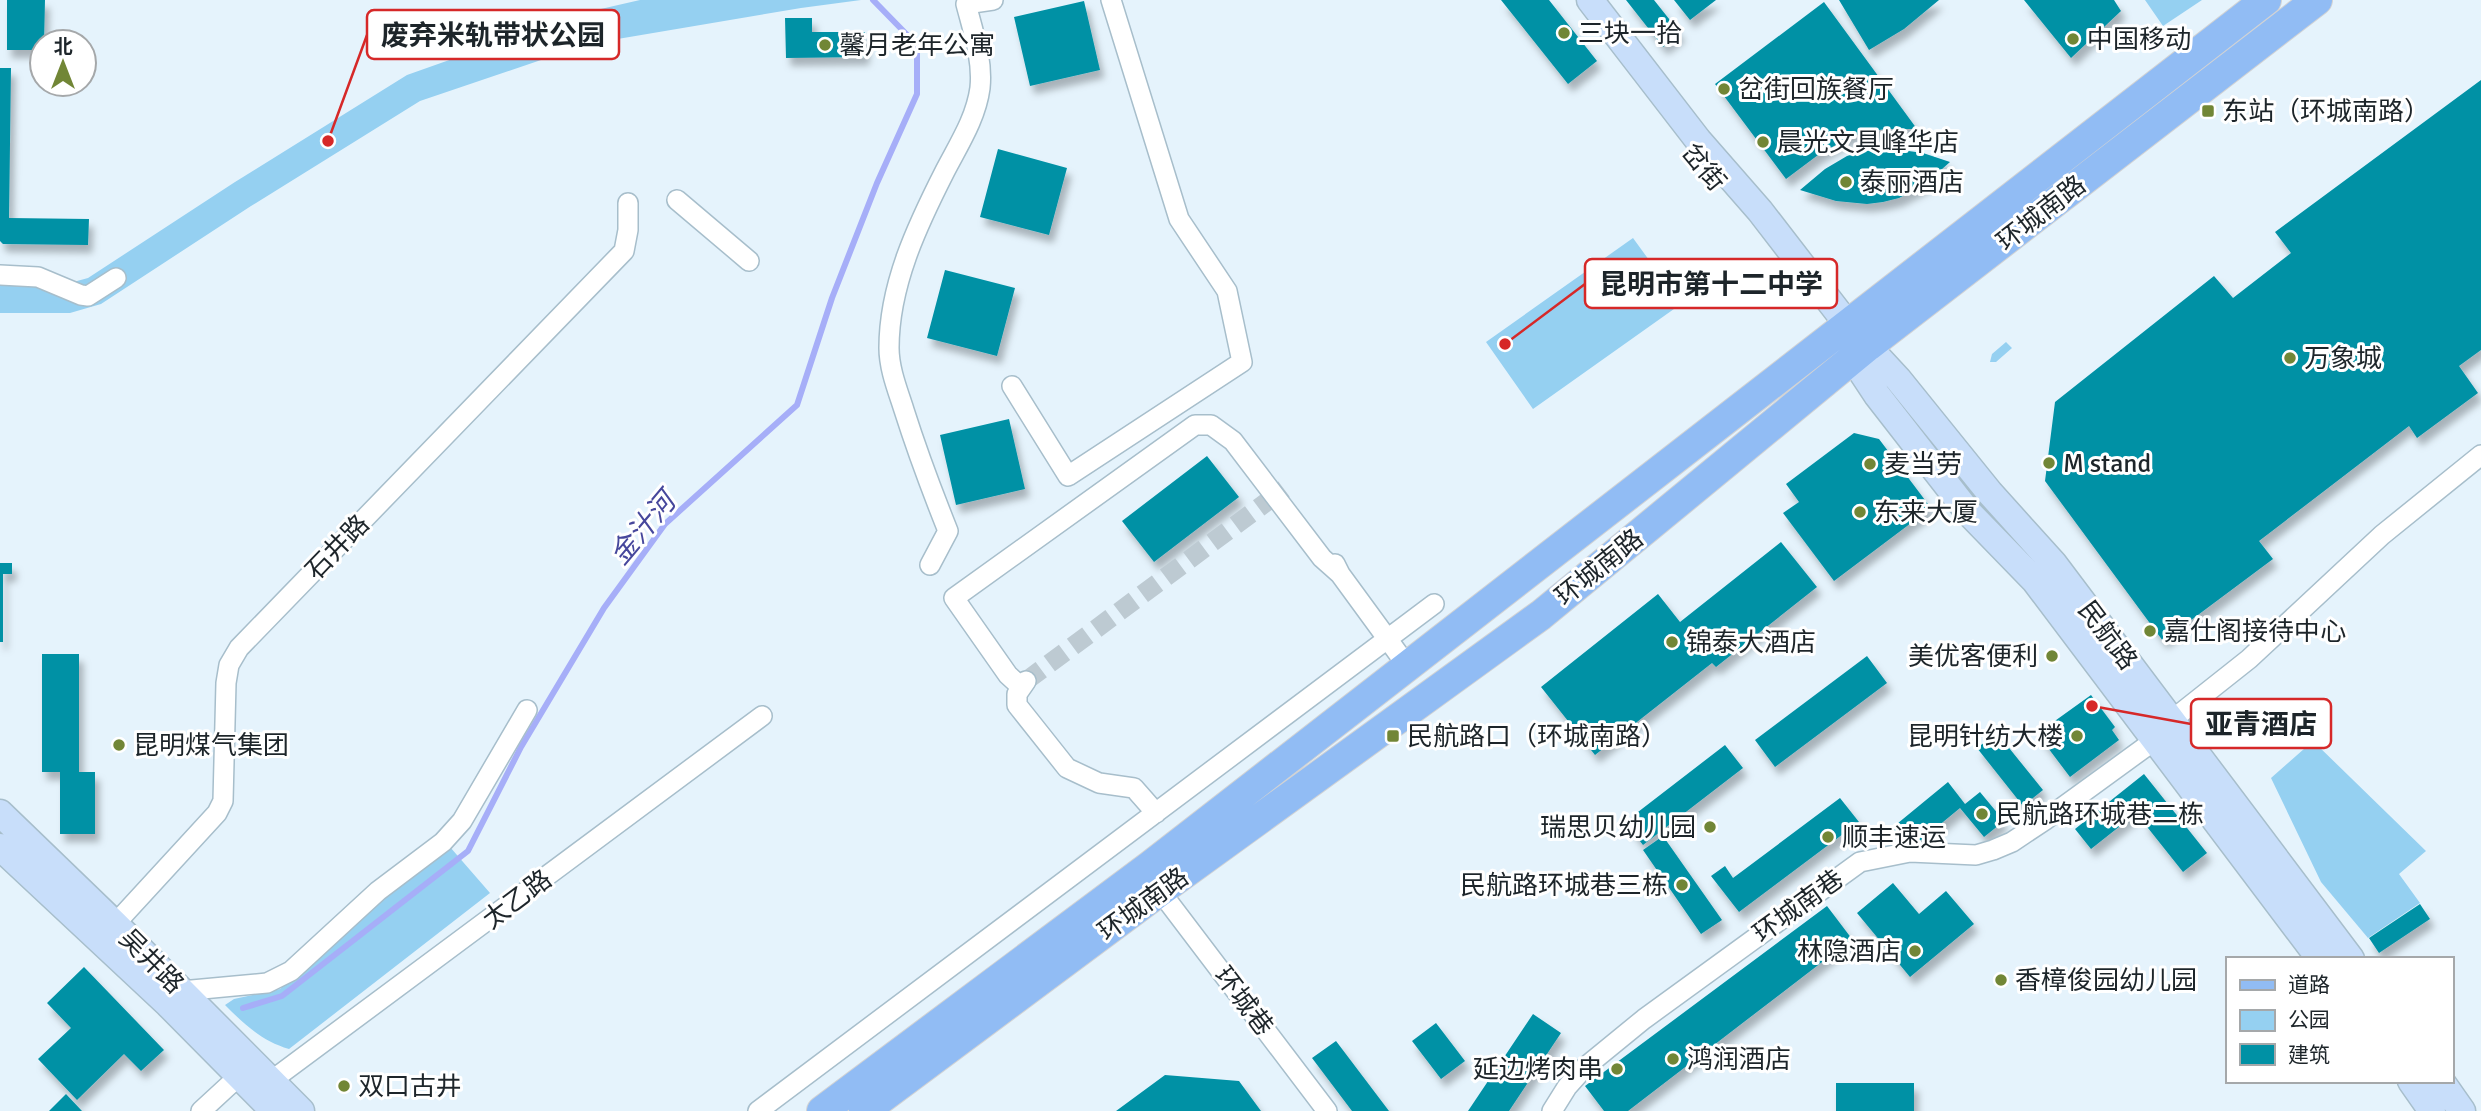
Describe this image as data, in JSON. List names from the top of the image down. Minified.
{"streets":{"main road":["环城南路"],"street":["岔街","石井路","民航路","太乙路","环城南巷","吴井路","环城巷"]},"crossings":[["岔街","环城南路"],["岔街","民航路"],["环城南路","民航路"],["环城南路","环城巷"],["石井路","吴井路"],["民航路","环城南巷"],["太乙路","吴井路"]],"water":["金汁河"],"places":{"other":["三块一拾","中国移动","馨月老年公寓","岔街回族餐厅","废弃米轨带状公园","晨光文具峰华店","泰丽酒店","昆明市第十二中学","万象城","M stand","麦当劳","东来大厦","嘉仕阁接待中心","锦泰大酒店","美优客便利","亚青酒店","昆明针纺大楼","昆明煤气集团","民航路环城巷二栋","瑞思贝幼儿园","顺丰速运","民航路环城巷三栋","林隐酒店","香樟俊园幼儿园","鸿润酒店","延边烤肉串","双口古井"],"transit":["东站（环城南路）","民航路口（环城南路）"]},"legend":["道路","公园","建筑"],"north":"top"}
